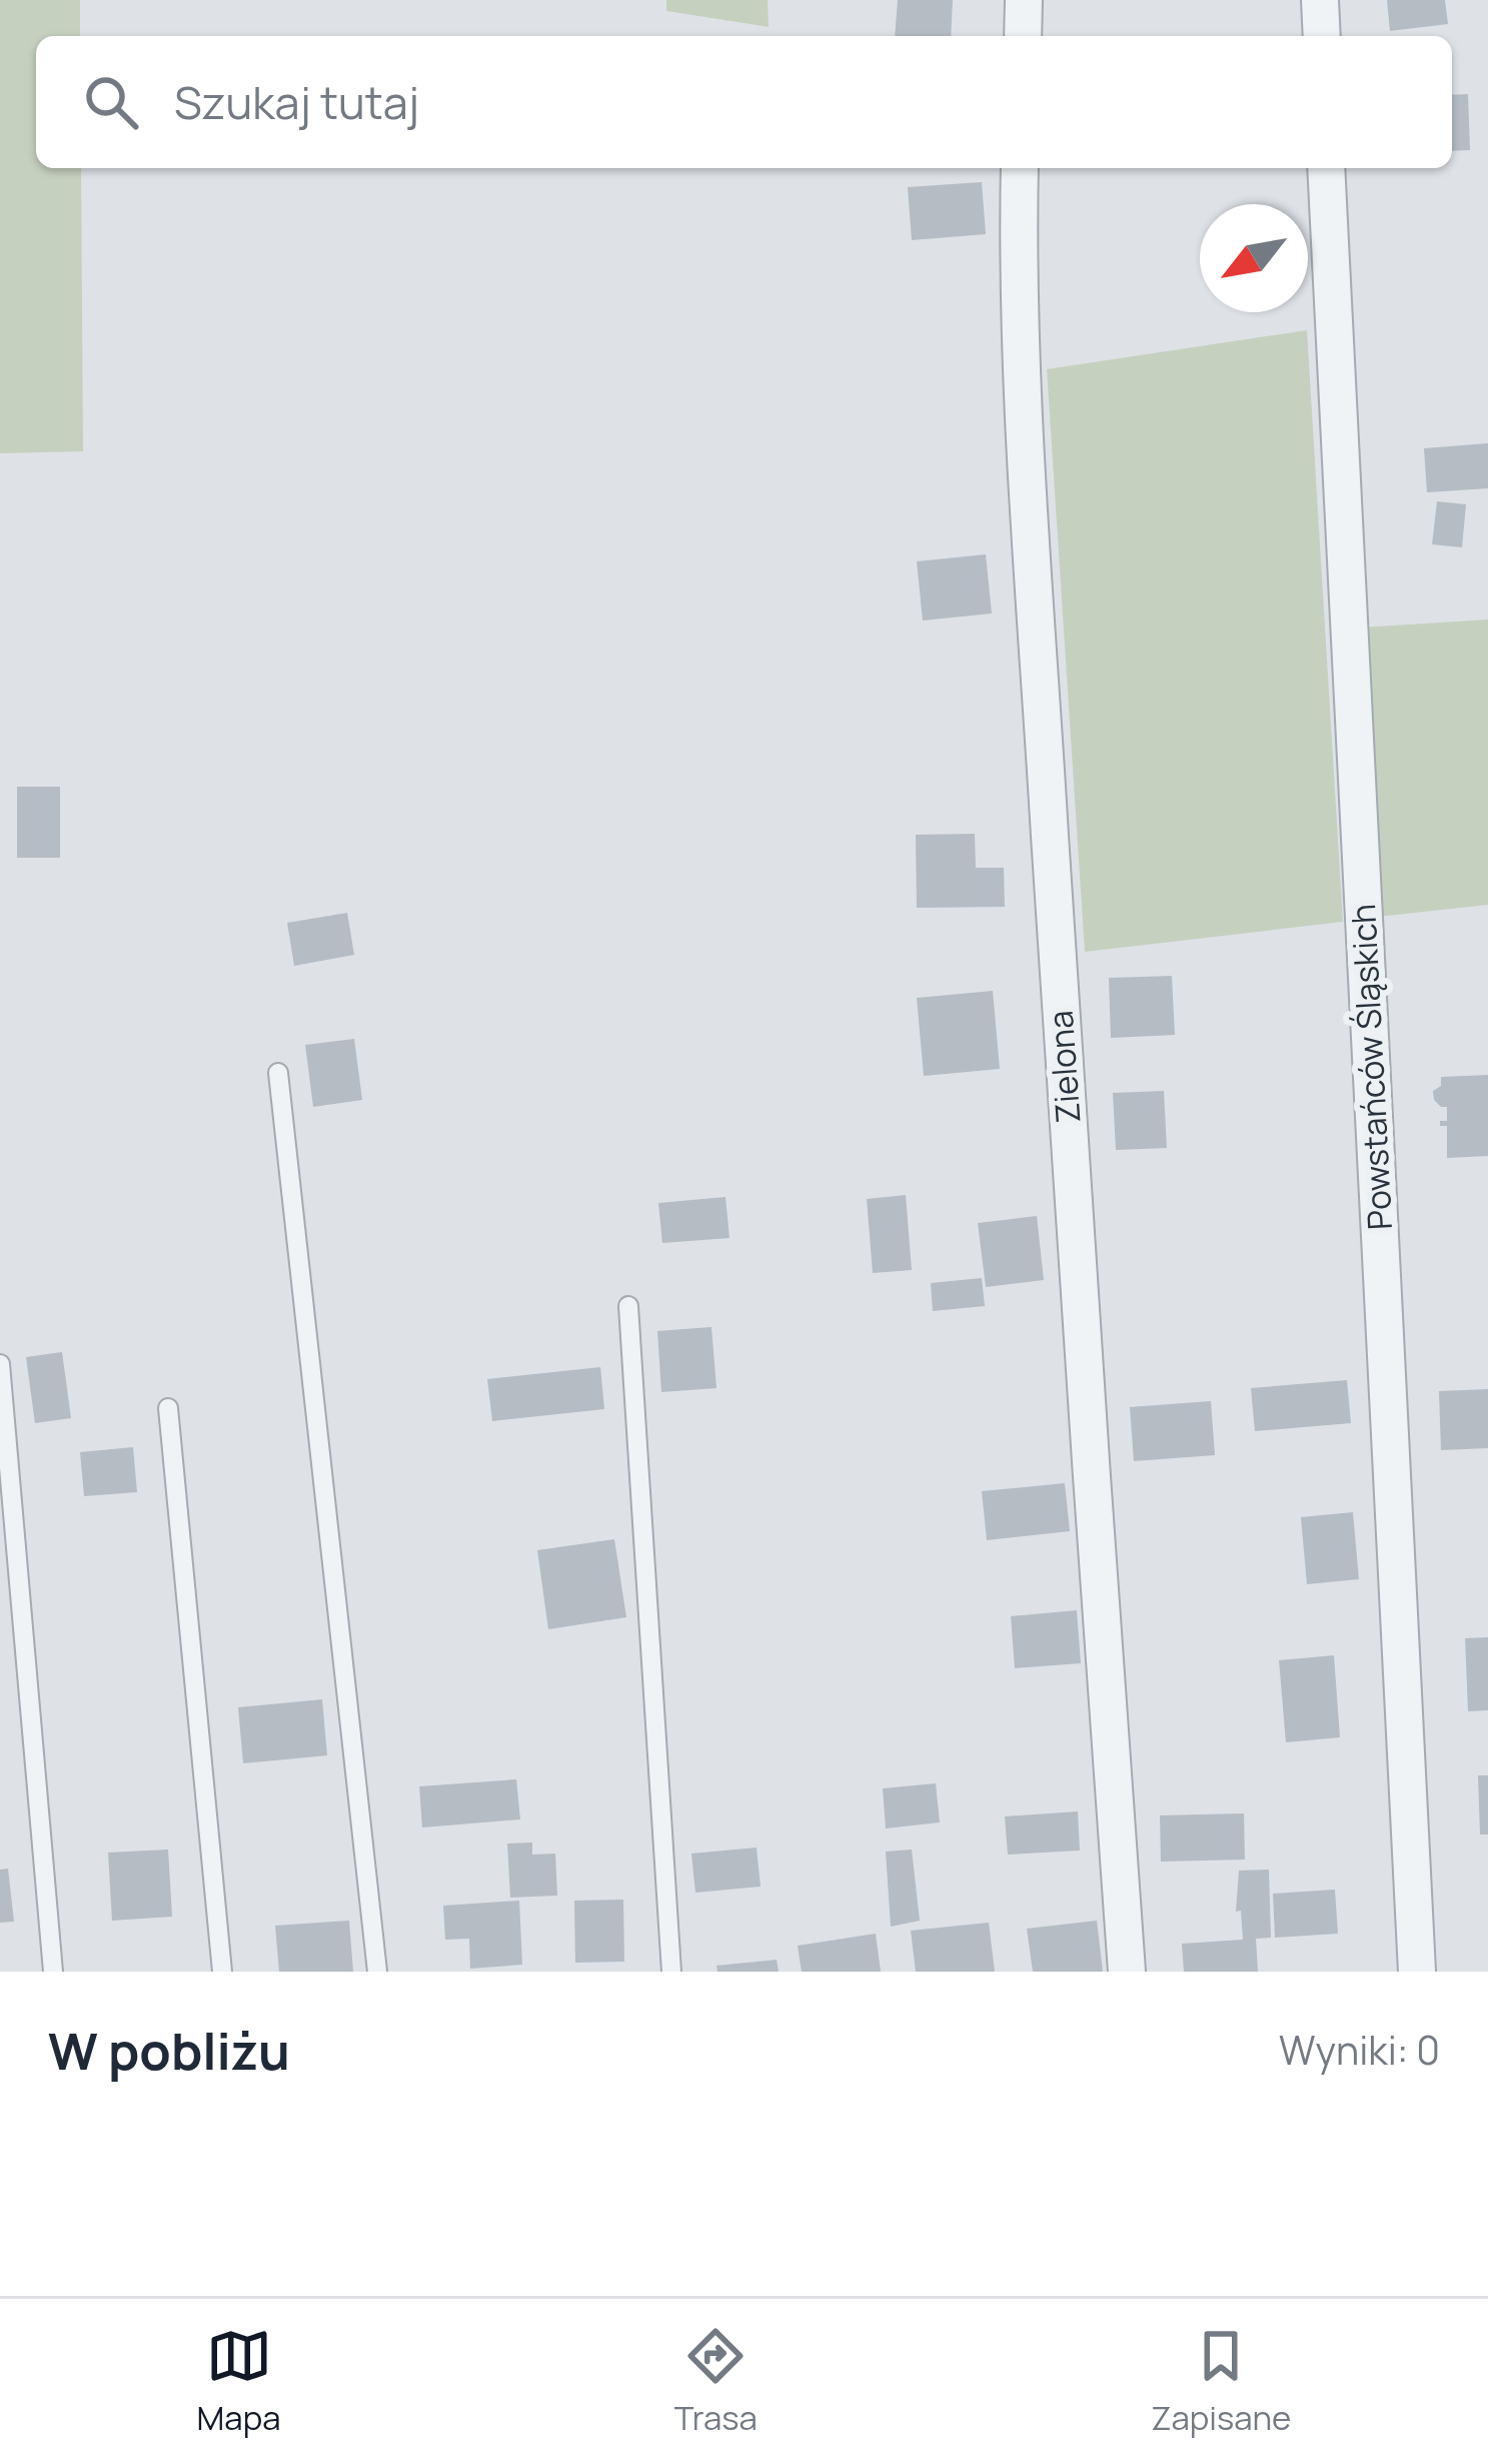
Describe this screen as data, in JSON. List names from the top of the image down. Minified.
{"streets":{"street":["Zielona","Powstańców Śląskich"]},"north":"bottom left","page":{"search":"Szukaj tutaj","heading":["W pobliżu","Wyniki: 0"],"nav":["Mapa","Trasa","Zapisane"]}}
